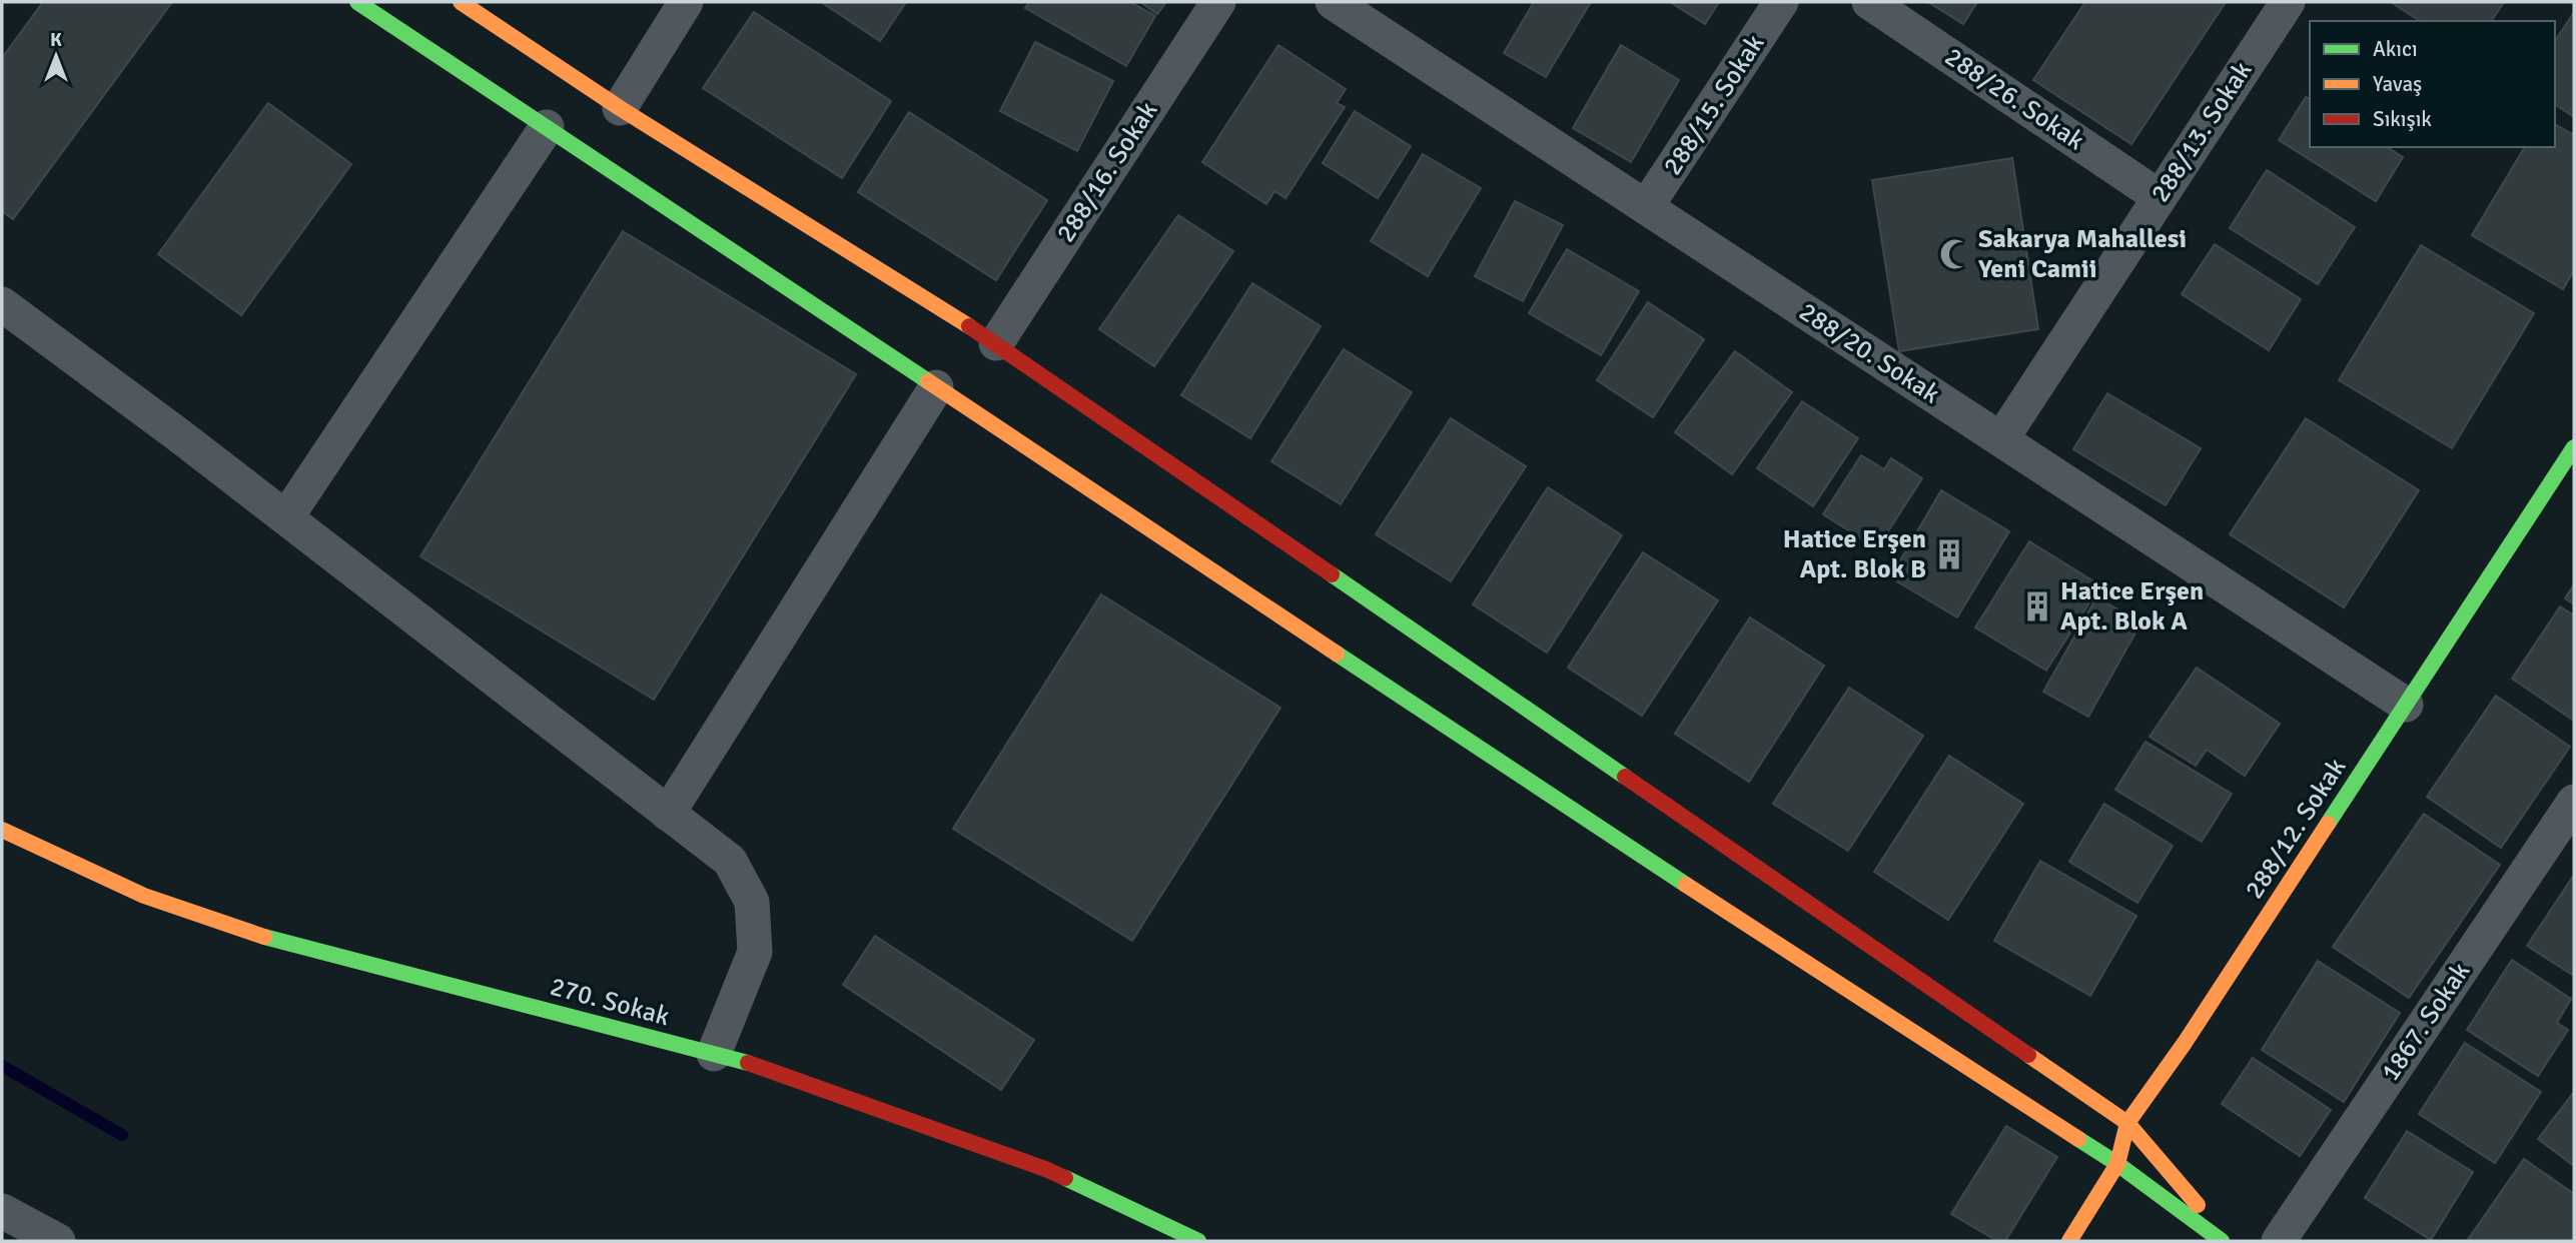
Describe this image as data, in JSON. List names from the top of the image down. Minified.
{"streets":{"street":["288/26. Sokak","288/15. Sokak","288/13. Sokak","288/16. Sokak","288/20. Sokak","288/12. Sokak","270. Sokak","1867. Sokak"]},"crossings":[["288/26. Sokak","288/13. Sokak"],["288/15. Sokak","288/20. Sokak"],["288/13. Sokak","288/20. Sokak"],["288/20. Sokak","288/12. Sokak"]],"places":{"mosque":["Sakarya Mahallesi Yeni Camii"],"building":["Hatice Erşen Apt. Blok B","Hatice Erşen Apt. Blok A"]},"legend":["Akıcı","Yavaş","Sıkışık"],"north":"top"}
